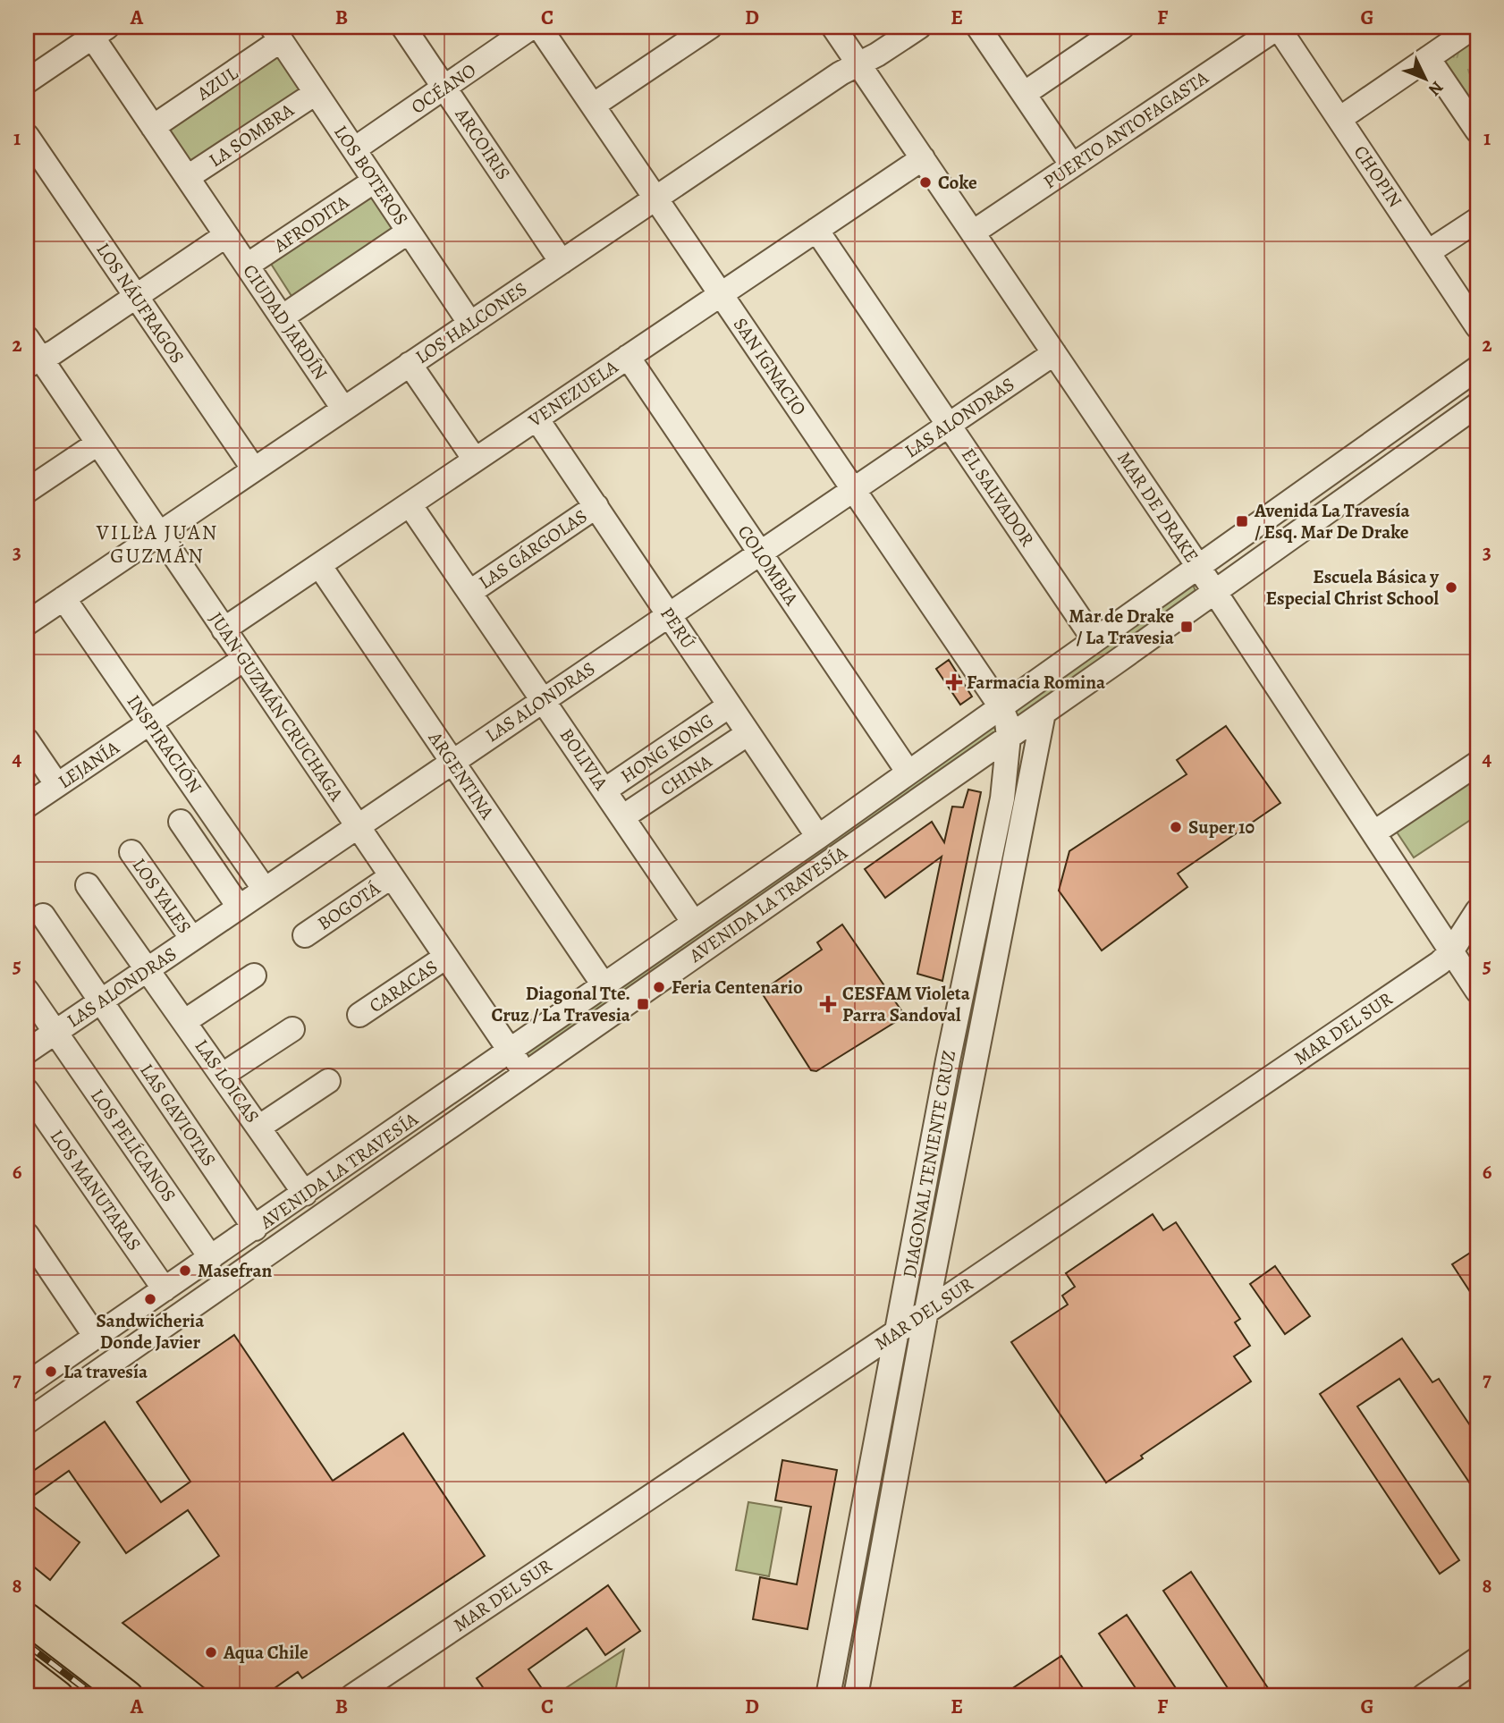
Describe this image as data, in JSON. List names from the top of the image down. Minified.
{"streets":{"street":["AZUL","OCÉANO","PUERTO ANTOFAGASTA","LA SOMBRA","ARCOIRIS","LOS BOTEROS","CHOPIN","AFRODITA","LOS NÁUFRAGOS","CIUDAD JARDÍN","LOS HALCONES","SAN IGNACIO","VENEZUELA","LAS ALONDRAS","EL SALVADOR","MAR DE DRAKE","LAS GÁRGOLAS","COLOMBIA","PERÚ","JUAN GUZMÁN CRUCHAGA","INSPIRACIÓN","HONG KONG","BOLIVIA","LEJANÍA","ARGENTINA","CHINA","LOS YALES","AVENIDA LA TRAVESÍA","BOGOTÁ","CARACAS","MAR DEL SUR","LAS LOICAS","LAS GAVIOTAS","LOS PELÍCANOS","DIAGONAL TENIENTE CRUZ","LOS MANUTARAS"]},"crossings":[["AZUL","LOS BOTEROS"],["AZUL","CIUDAD JARDÍN"],["OCÉANO","ARCOIRIS"],["OCÉANO","LOS BOTEROS"],["PUERTO ANTOFAGASTA","CHOPIN"],["PUERTO ANTOFAGASTA","MAR DE DRAKE"],["LA SOMBRA","LOS BOTEROS"],["LA SOMBRA","CIUDAD JARDÍN"],["ARCOIRIS","LOS HALCONES"],["LOS BOTEROS","AFRODITA"],["LOS BOTEROS","LOS HALCONES"],["AFRODITA","CIUDAD JARDÍN"],["LOS NÁUFRAGOS","LOS HALCONES"],["CIUDAD JARDÍN","LOS HALCONES"],["LOS HALCONES","SAN IGNACIO"],["LOS HALCONES","MAR DE DRAKE"],["LOS HALCONES","JUAN GUZMÁN CRUCHAGA"],["LOS HALCONES","INSPIRACIÓN"],["SAN IGNACIO","VENEZUELA"],["SAN IGNACIO","LAS ALONDRAS"],["SAN IGNACIO","AVENIDA LA TRAVESÍA"],["SAN IGNACIO","DIAGONAL TENIENTE CRUZ"],["VENEZUELA","EL SALVADOR"],["VENEZUELA","MAR DE DRAKE"],["VENEZUELA","COLOMBIA"],["VENEZUELA","PERÚ"],["VENEZUELA","JUAN GUZMÁN CRUCHAGA"],["VENEZUELA","BOLIVIA"],["VENEZUELA","ARGENTINA"],["LAS ALONDRAS","EL SALVADOR"],["LAS ALONDRAS","MAR DE DRAKE"],["LAS ALONDRAS","COLOMBIA"],["LAS ALONDRAS","PERÚ"],["LAS ALONDRAS","JUAN GUZMÁN CRUCHAGA"],["LAS ALONDRAS","INSPIRACIÓN"],["LAS ALONDRAS","BOLIVIA"],["LAS ALONDRAS","ARGENTINA"],["LAS ALONDRAS","LOS YALES"],["LAS ALONDRAS","LAS LOICAS"],["LAS ALONDRAS","LAS GAVIOTAS"],["LAS ALONDRAS","LOS PELÍCANOS"],["EL SALVADOR","AVENIDA LA TRAVESÍA"],["MAR DE DRAKE","AVENIDA LA TRAVESÍA"],["MAR DE DRAKE","MAR DEL SUR"],["LAS GÁRGOLAS","PERÚ"],["LAS GÁRGOLAS","BOLIVIA"],["COLOMBIA","AVENIDA LA TRAVESÍA"],["PERÚ","HONG KONG"],["PERÚ","CHINA"],["PERÚ","AVENIDA LA TRAVESÍA"],["JUAN GUZMÁN CRUCHAGA","LEJANÍA"],["JUAN GUZMÁN CRUCHAGA","AVENIDA LA TRAVESÍA"],["JUAN GUZMÁN CRUCHAGA","BOGOTÁ"],["JUAN GUZMÁN CRUCHAGA","CARACAS"],["INSPIRACIÓN","LEJANÍA"],["HONG KONG","BOLIVIA"],["BOLIVIA","CHINA"],["BOLIVIA","AVENIDA LA TRAVESÍA"],["ARGENTINA","AVENIDA LA TRAVESÍA"],["AVENIDA LA TRAVESÍA","LAS LOICAS"],["AVENIDA LA TRAVESÍA","LAS GAVIOTAS"],["AVENIDA LA TRAVESÍA","LOS PELÍCANOS"],["AVENIDA LA TRAVESÍA","DIAGONAL TENIENTE CRUZ"],["AVENIDA LA TRAVESÍA","LOS MANUTARAS"],["MAR DEL SUR","DIAGONAL TENIENTE CRUZ"]],"districts":["VILLA JUAN GUZMÁN"],"places":{"other":["Coke","Escuela Básica y Especial Christ School","Super 10","Feria Centenario","Masefran","Sandwicheria Donde Javier","La travesía","Aqua Chile"],"transit":["Avenida La Travesía / Esq. Mar De Drake","Mar de Drake / La Travesia","Diagonal Tte. Cruz / La Travesia"],"health":["Farmacia Romina","CESFAM Violeta Parra Sandoval"]},"north":"bottom right","grid":{"columns":["A","B","C","D","E","F","G"],"rows":["1","2","3","4","5","6","7","8"]}}
